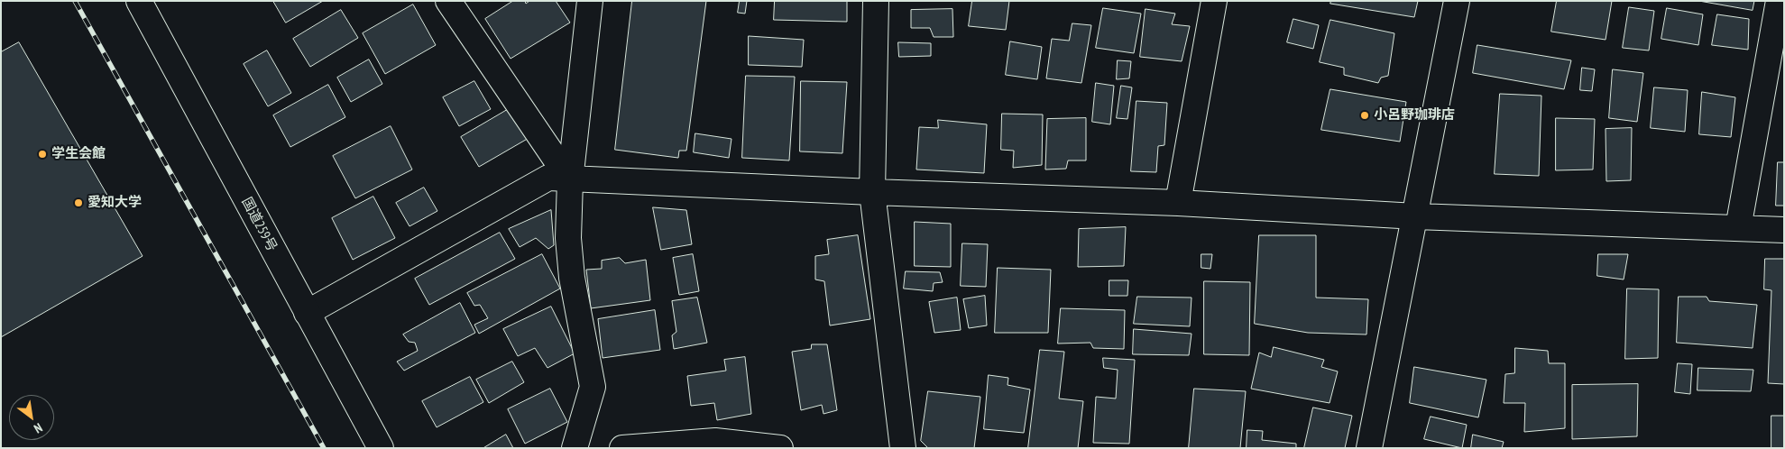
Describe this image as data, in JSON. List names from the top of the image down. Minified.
{"streets":{"main road":["国道259号"]},"places":["小呂野珈琲店","学生会館","愛知大学"],"north":"bottom right"}
